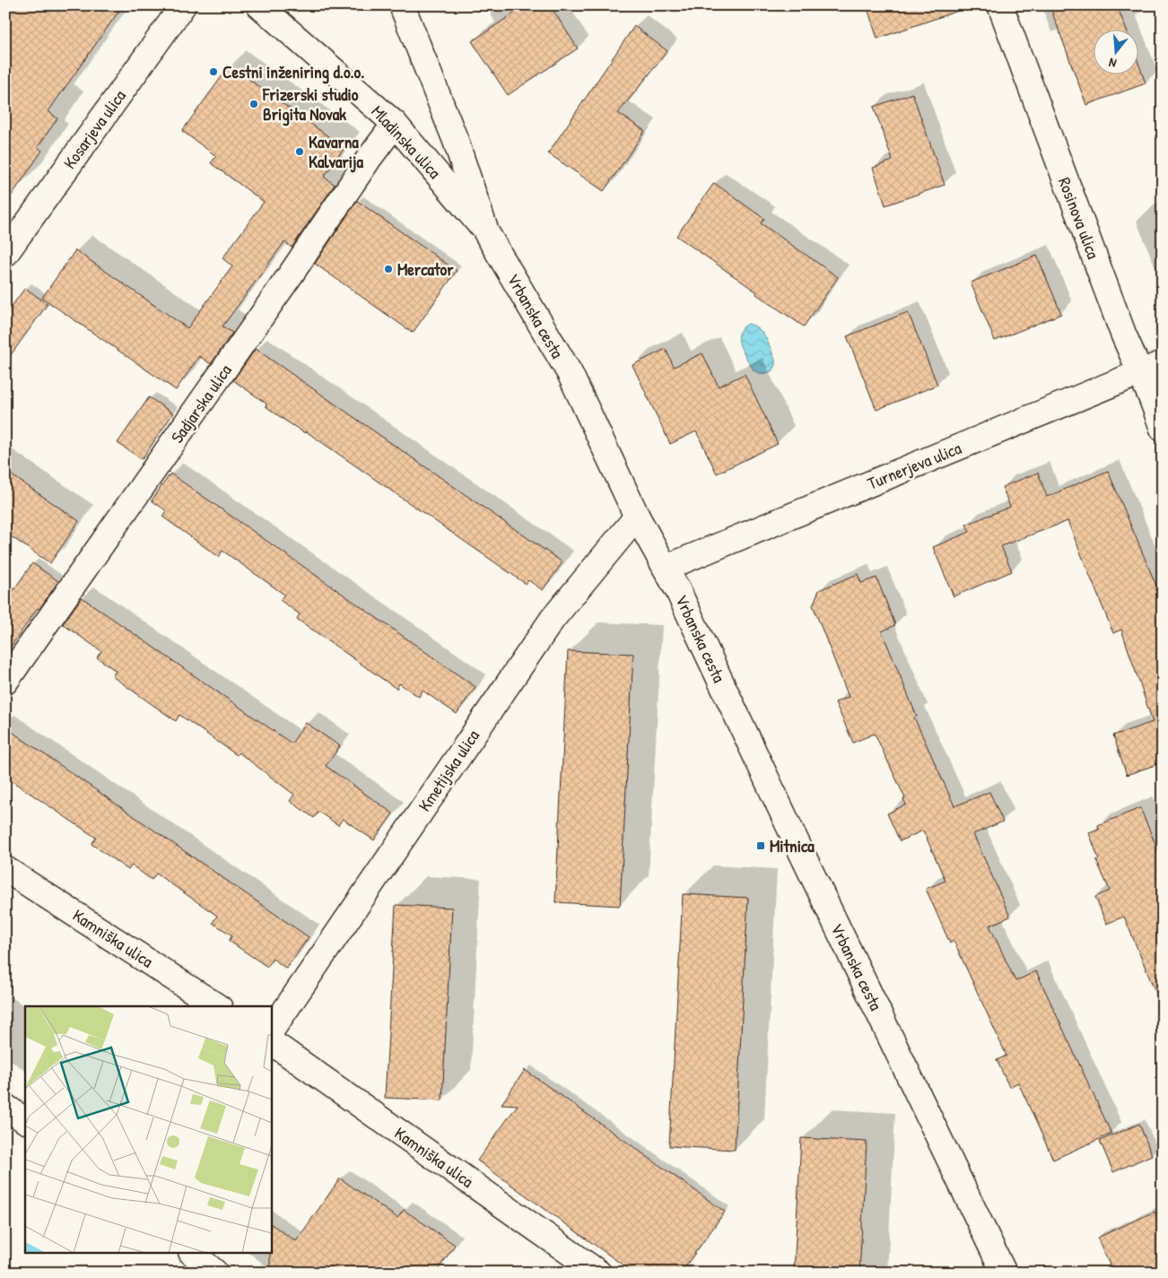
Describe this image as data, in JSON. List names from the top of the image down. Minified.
{"streets":{"street":["Kosarjeva ulica","Mladinska ulica","Rosinova ulica","Vrbanska cesta","Sadjarska ulica","Turnerjeva ulica","Kmetijska ulica","Kamniška ulica"]},"crossings":[["Mladinska ulica","Vrbanska cesta"],["Mladinska ulica","Sadjarska ulica"],["Rosinova ulica","Turnerjeva ulica"],["Vrbanska cesta","Turnerjeva ulica"],["Vrbanska cesta","Kmetijska ulica"]],"places":{"other":["Cestni inženiring d.o.o.","Frizerski studio Brigita Novak","Kavarna Kalvarija","Mercator"],"transit":["Mitnica"]},"north":"bottom"}
